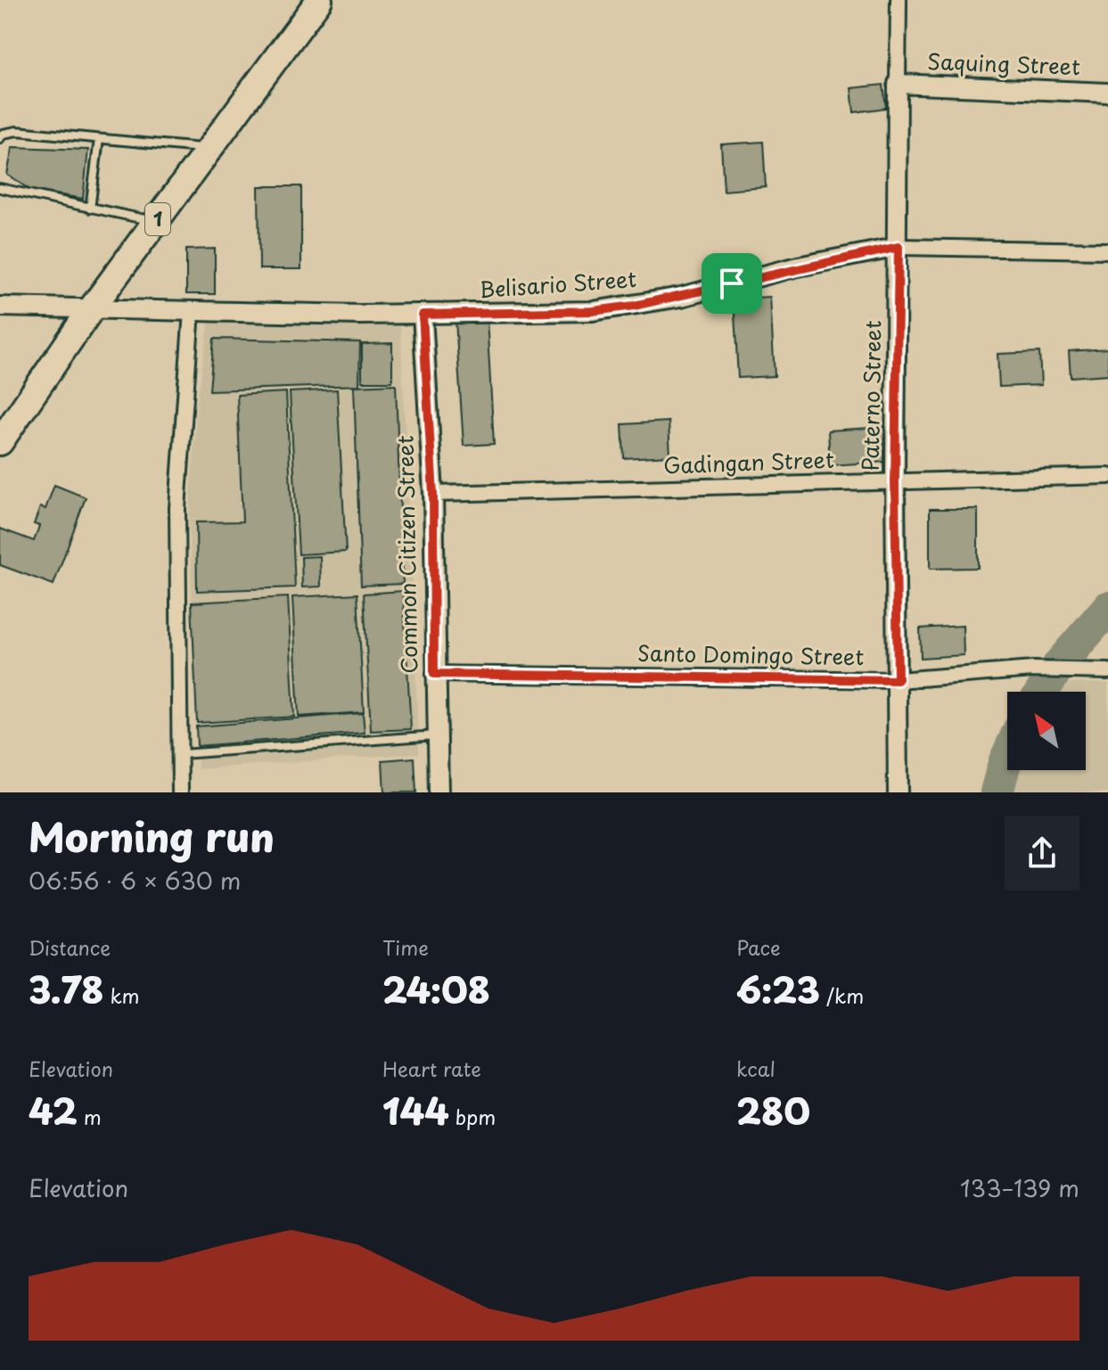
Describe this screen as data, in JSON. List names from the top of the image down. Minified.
{"streets":{"highway":["1"],"street":["Saquing Street","Belisario Street","Paterno Street","Gadingan Street","Common Citizen Street","Santo Domingo Street"]},"crossings":[["Saquing Street","Paterno Street"],["1","Belisario Street"],["Belisario Street","Paterno Street"],["Belisario Street","Common Citizen Street"],["Paterno Street","Gadingan Street"],["Paterno Street","Santo Domingo Street"],["Gadingan Street","Common Citizen Street"],["Common Citizen Street","Santo Domingo Street"]],"north":"top left","page":{"heading":["Morning run","06:56 · 6 × 630 m"],"stats":[["Distance","3.78 km"],["Time","24:08"],["Pace","6:23 /km"],["Elevation","42 m"],["Heart rate","144 bpm"],["kcal","280"]],"chart":["Elevation","133–139 m"]}}
